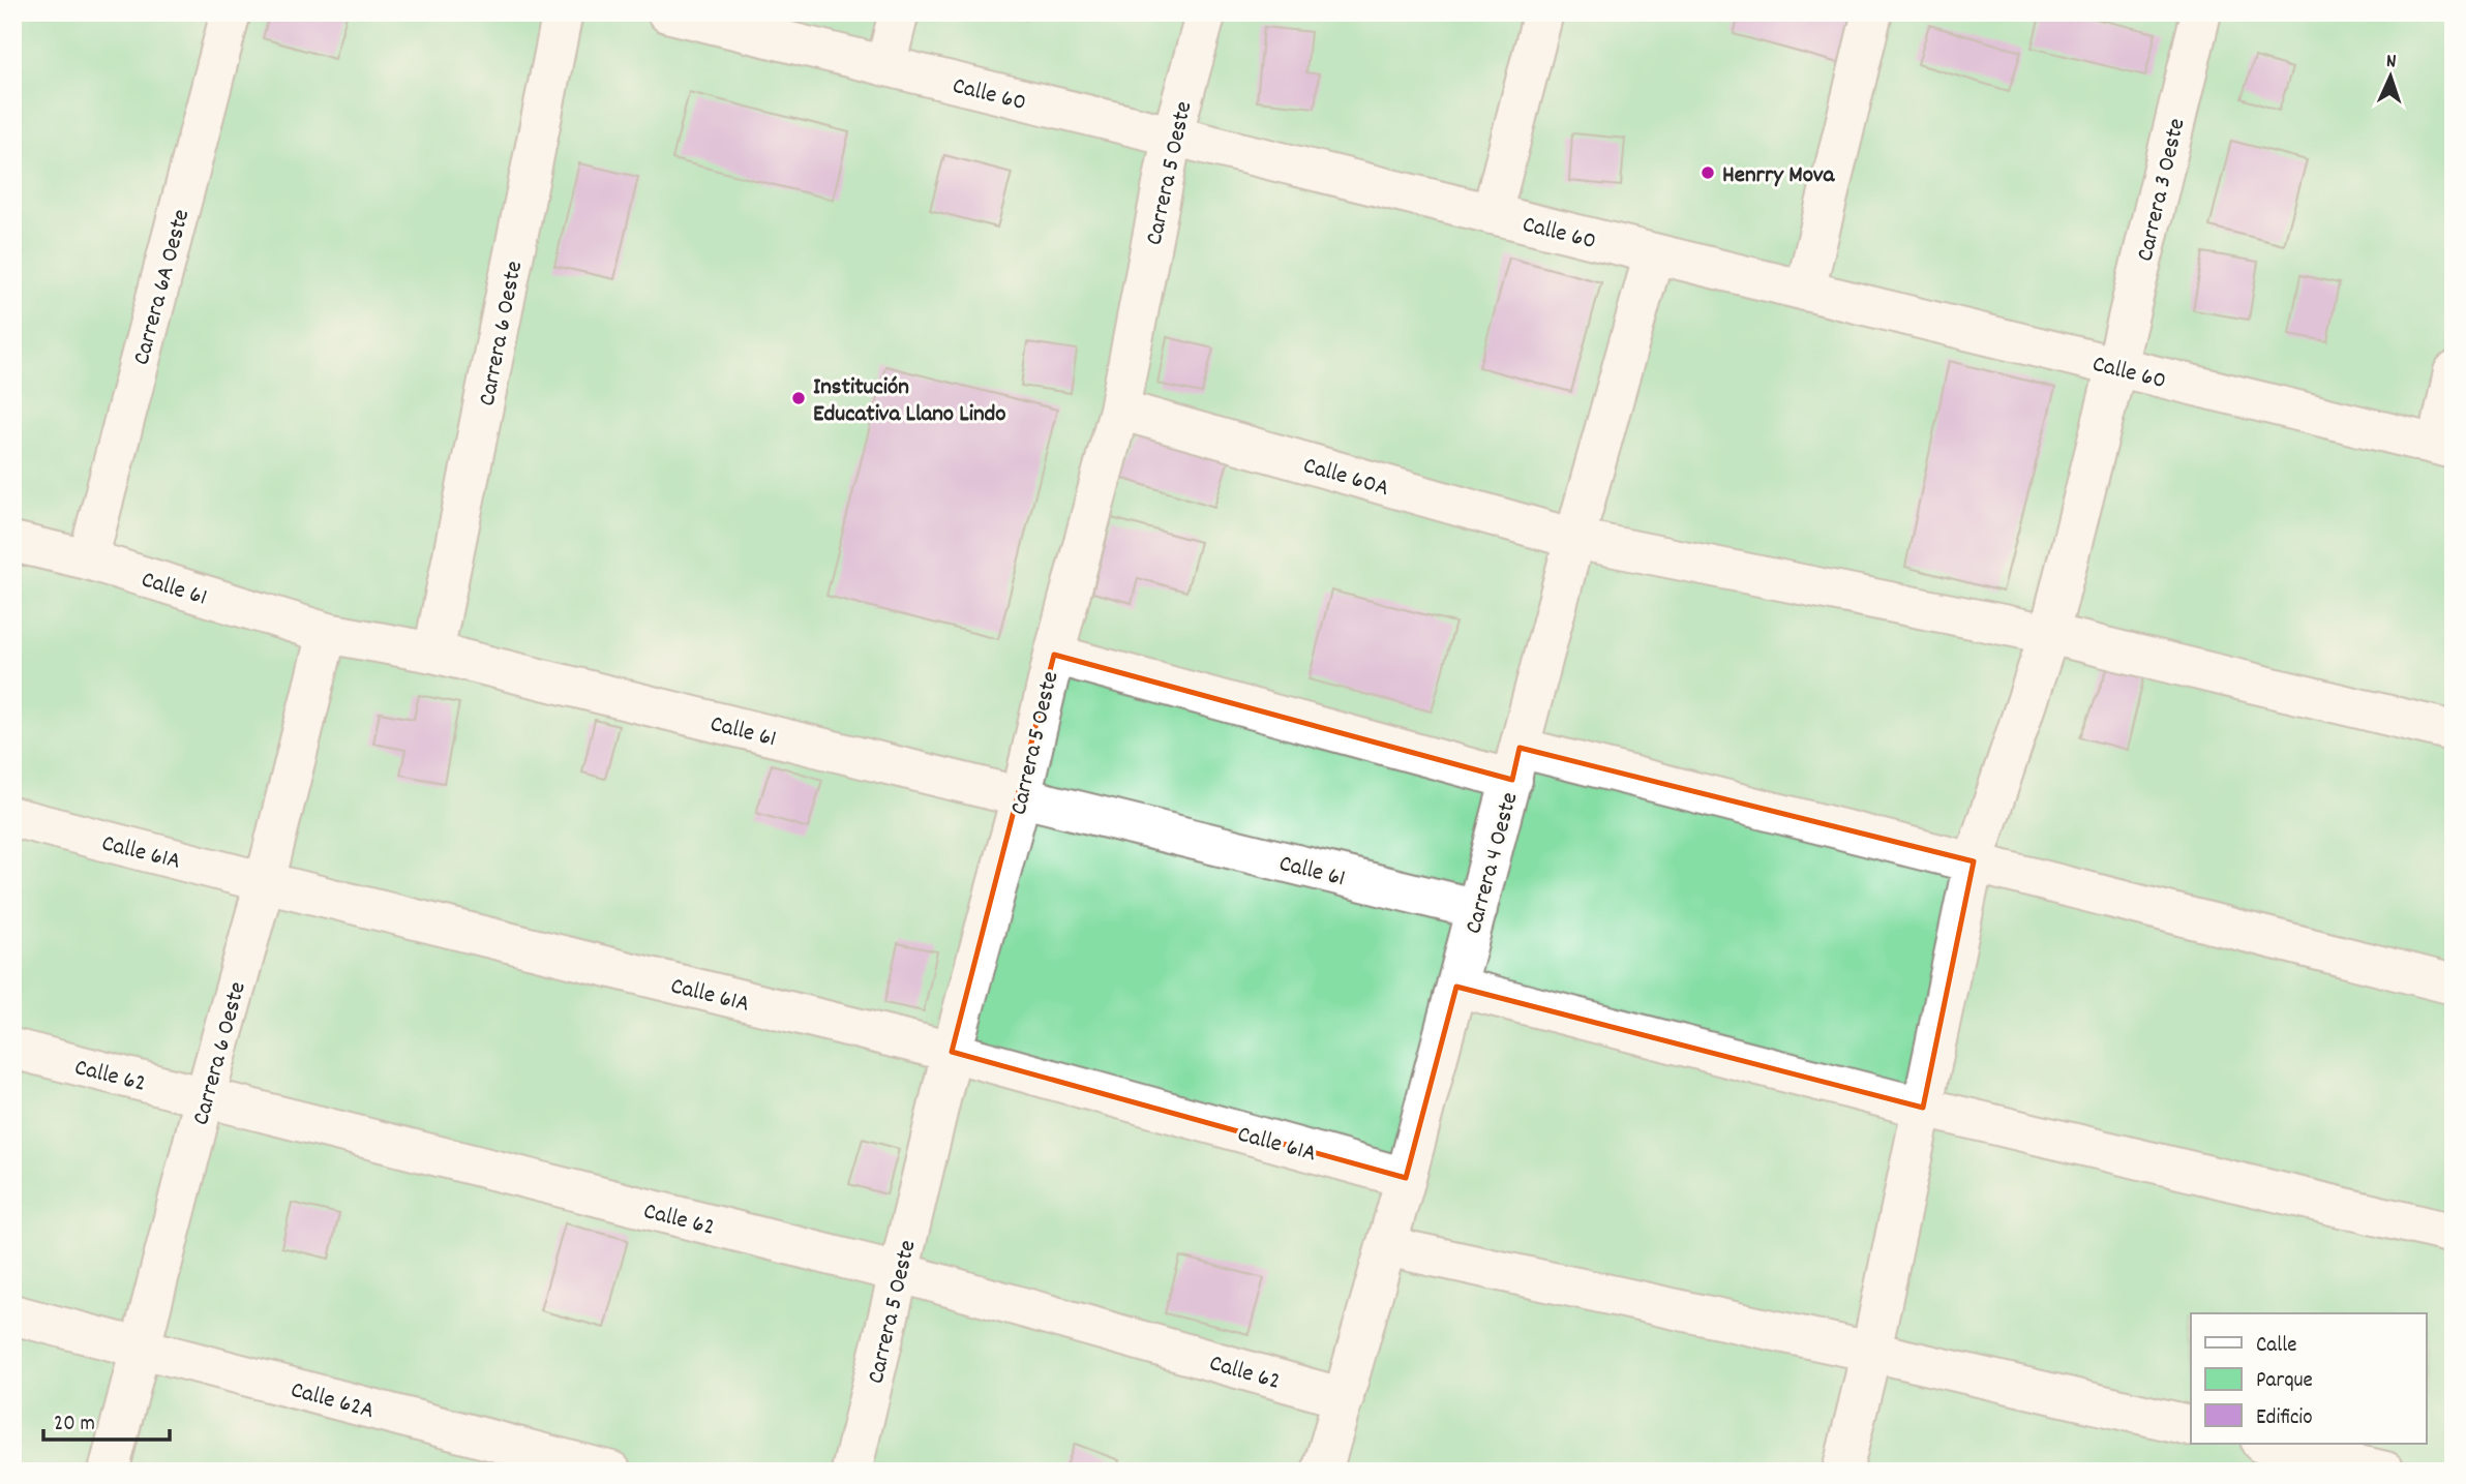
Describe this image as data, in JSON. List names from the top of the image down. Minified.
{"streets":{"street":["Calle 60","Carrera 5 Oeste","Carrera 3 Oeste","Carrera 6A Oeste","Carrera 6 Oeste","Calle 60A","Calle 61","Calle 61A","Carrera 4 Oeste","Calle 62","Calle 62A"]},"crossings":[["Calle 60","Carrera 5 Oeste"],["Calle 60","Carrera 3 Oeste"],["Calle 60","Carrera 4 Oeste"],["Carrera 5 Oeste","Calle 60A"],["Carrera 5 Oeste","Calle 61"],["Carrera 5 Oeste","Calle 61A"],["Carrera 5 Oeste","Calle 62"],["Carrera 3 Oeste","Calle 60A"],["Carrera 6A Oeste","Calle 61"],["Carrera 6 Oeste","Calle 61"],["Carrera 6 Oeste","Calle 61A"],["Carrera 6 Oeste","Calle 62"],["Carrera 6 Oeste","Calle 62A"],["Calle 60A","Carrera 4 Oeste"],["Calle 61","Carrera 4 Oeste"],["Calle 61A","Carrera 4 Oeste"],["Carrera 4 Oeste","Calle 62"]],"places":["Henrry Mova","Institución Educativa Llano Lindo"],"legend":["Calle","Parque","Edificio"],"scale_bar":"20 m","north":"top"}
